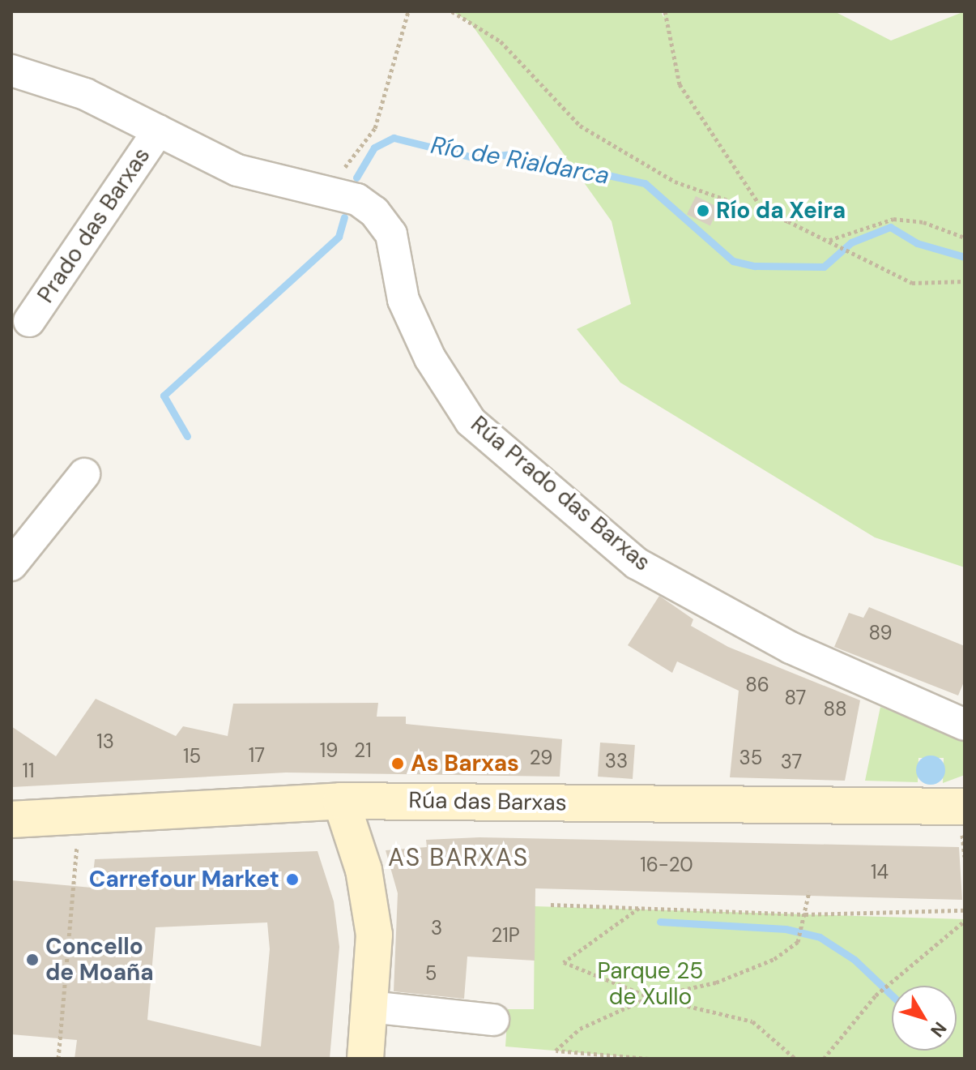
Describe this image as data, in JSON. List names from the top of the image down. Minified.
{"streets":{"street":["Prado das Barxas","Rúa Prado das Barxas","Rúa das Barxas"]},"crossings":[["Prado das Barxas","Rúa Prado das Barxas"]],"districts":["AS BARXAS"],"water":["Río de Rialdarca"],"parks":["Parque 25 de Xullo"],"places":["Río da Xeira","As Barxas","Carrefour Market","Concello de Moaña"],"house_numbers":["89","86","87","88","13","19","21","17","15","29","35","33","37","11","16-20","14","3","21P","5"],"north":"bottom right"}
